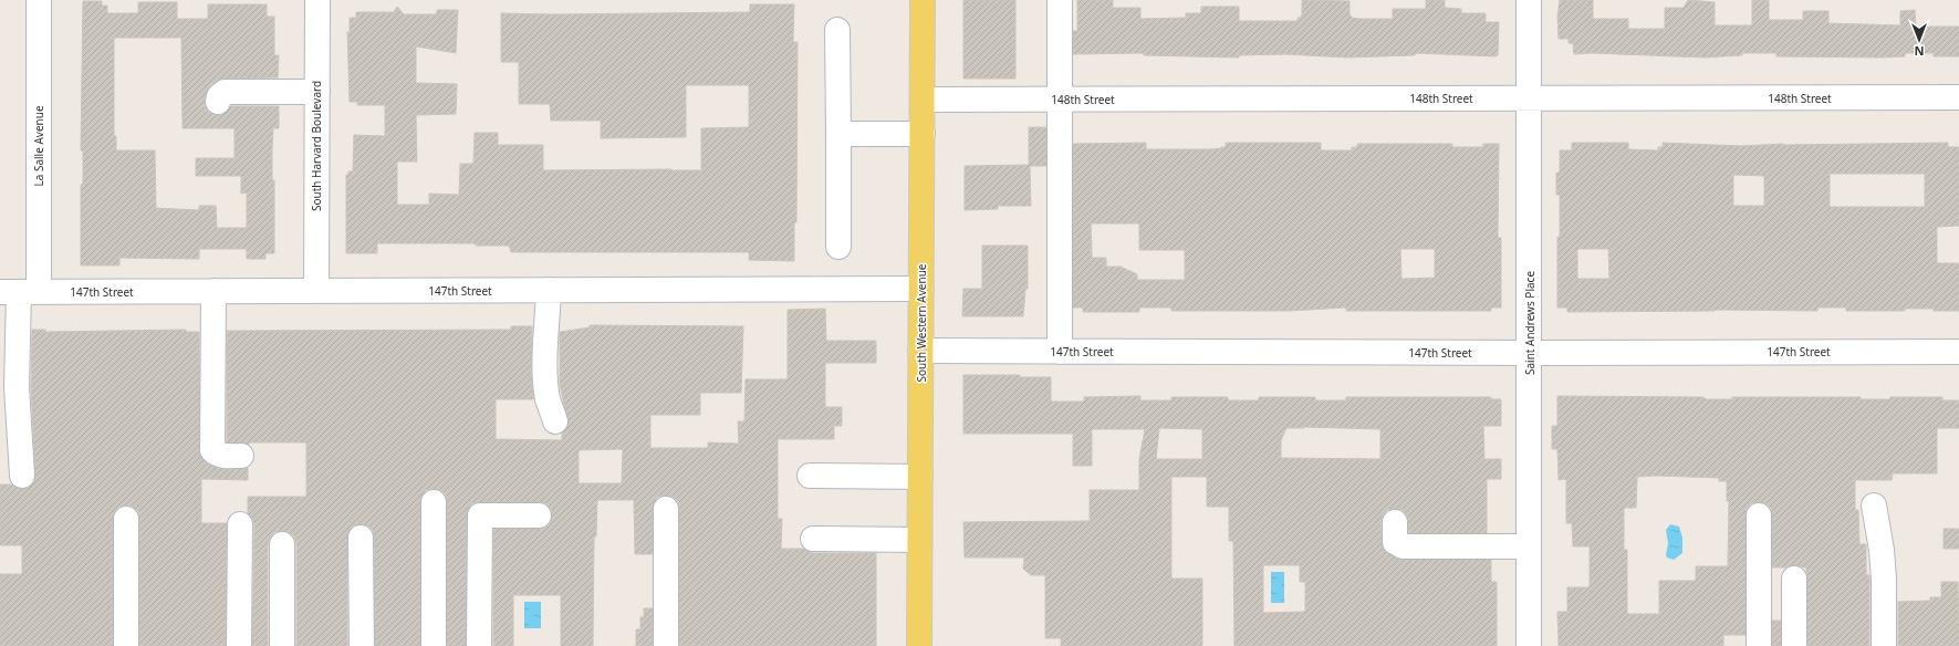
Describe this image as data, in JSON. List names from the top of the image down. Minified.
{"streets":{"main road":["South Western Avenue"],"street":["148th Street","La Salle Avenue","South Harvard Boulevard","147th Street","Saint Andrews Place"]},"crossings":[["148th Street","South Western Avenue"],["148th Street","Saint Andrews Place"],["La Salle Avenue","147th Street"],["South Harvard Boulevard","147th Street"],["147th Street","South Western Avenue"],["147th Street","Saint Andrews Place"]],"north":"bottom"}
